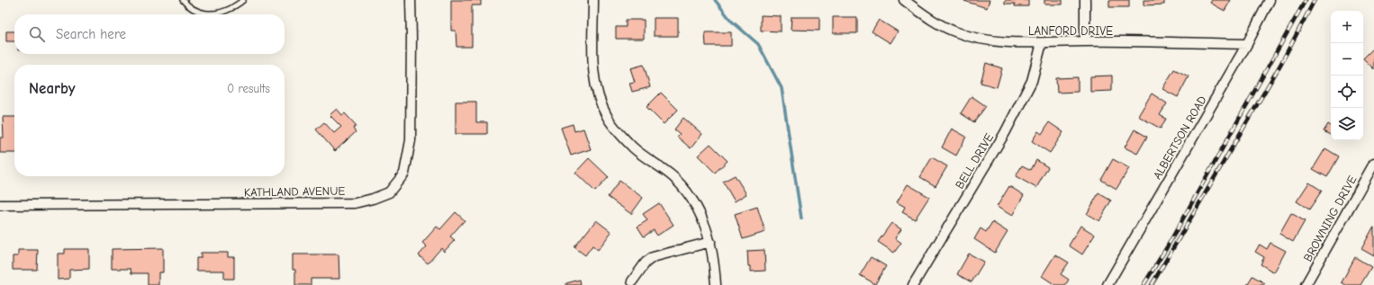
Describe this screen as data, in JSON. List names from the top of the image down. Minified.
{"streets":{"street":["LANFORD DRIVE","ALBERTSON ROAD","BELL DRIVE","KATHLAND AVENUE","BROWNING DRIVE"]},"crossings":[["LANFORD DRIVE","ALBERTSON ROAD"],["LANFORD DRIVE","BELL DRIVE"]],"page":{"map_buttons":["+","−"],"search":"Search here","heading":["Nearby","0 results"]}}
